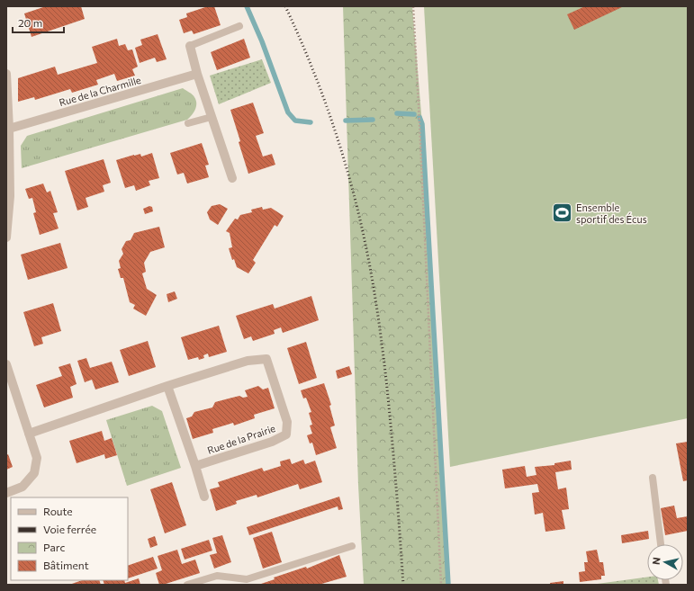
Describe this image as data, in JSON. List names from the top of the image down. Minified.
{"streets":{"street":["Rue de la Charmille","Rue de la Prairie"]},"places":{"sports":["Ensemble sportif des Écus"]},"legend":["Route","Voie ferrée","Parc","Bâtiment"],"scale_bar":"20 m","north":"left"}
